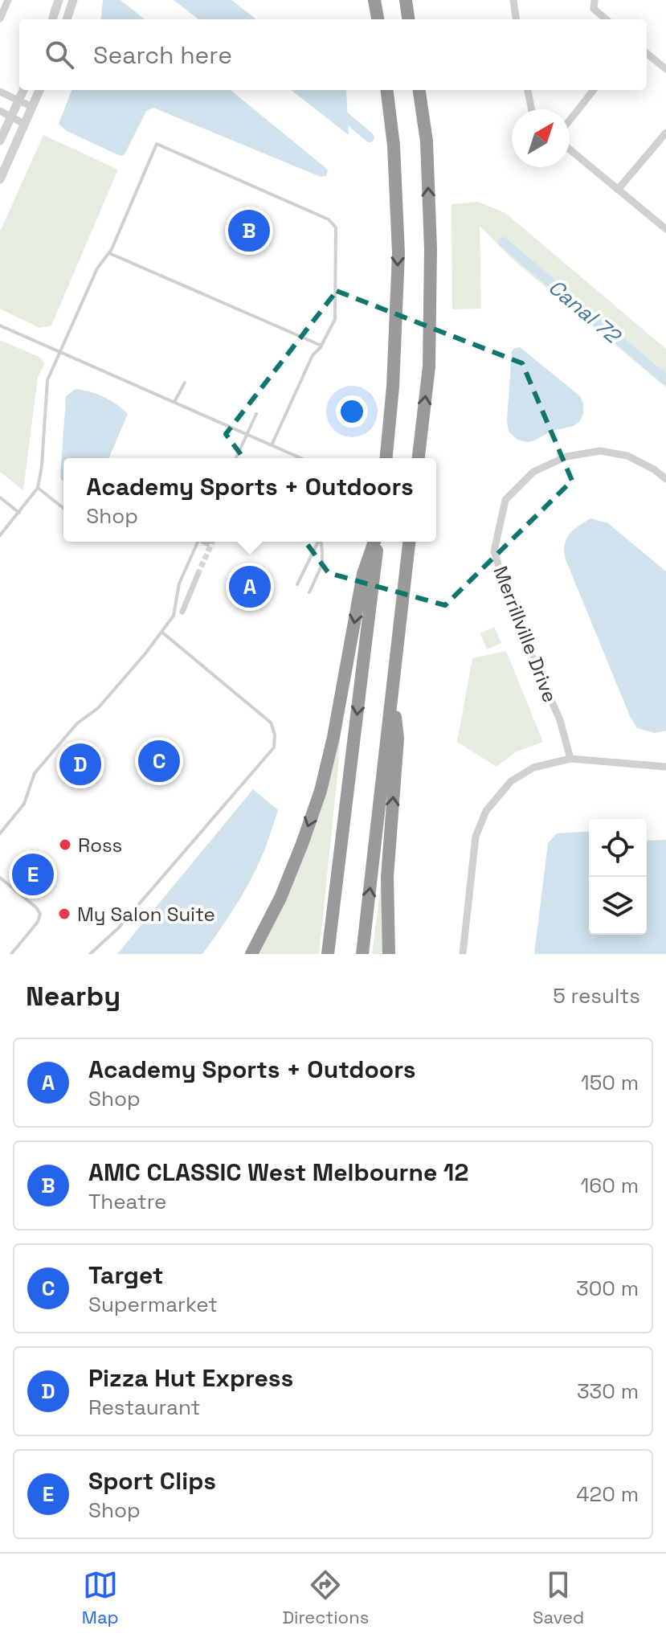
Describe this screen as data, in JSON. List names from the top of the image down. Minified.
{"streets":{"street":["Merrillville Drive"]},"water":["Canal 72"],"places":["Ross","My Salon Suite"],"north":"top right","page":{"search":"Search here","pins":["B","A","C","D","E"],"popup":["Academy Sports + Outdoors","Shop"],"heading":["Nearby","5 results"],"list":[{"mark":"A","name":"Academy Sports + Outdoors","note":"Shop","value":"150 m"},{"mark":"B","name":"AMC CLASSIC West Melbourne 12","note":"Theatre","value":"160 m"},{"mark":"C","name":"Target","note":"Supermarket","value":"300 m"},{"mark":"D","name":"Pizza Hut Express","note":"Restaurant","value":"330 m"},{"mark":"E","name":"Sport Clips","note":"Shop","value":"420 m"}],"nav":["Map","Directions","Saved"]}}
